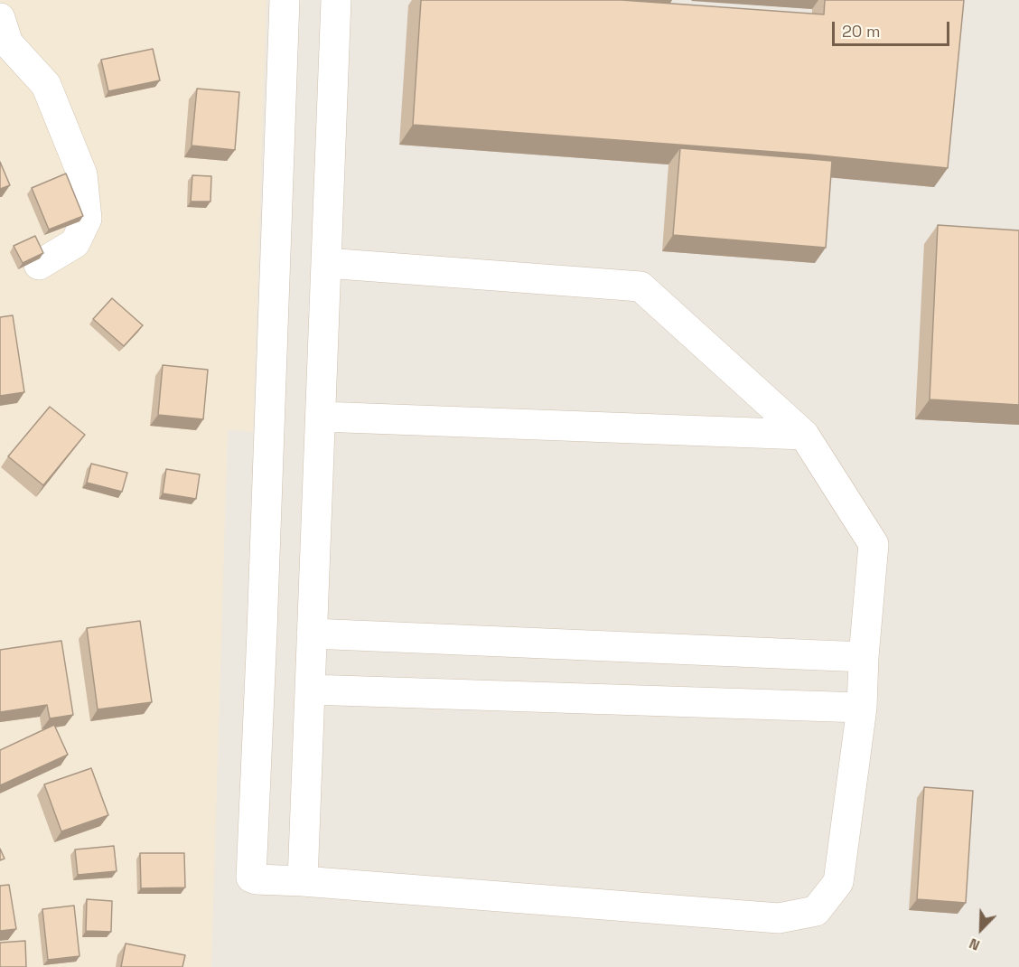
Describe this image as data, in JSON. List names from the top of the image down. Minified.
{"scale_bar":"20 m","north":"bottom left"}
